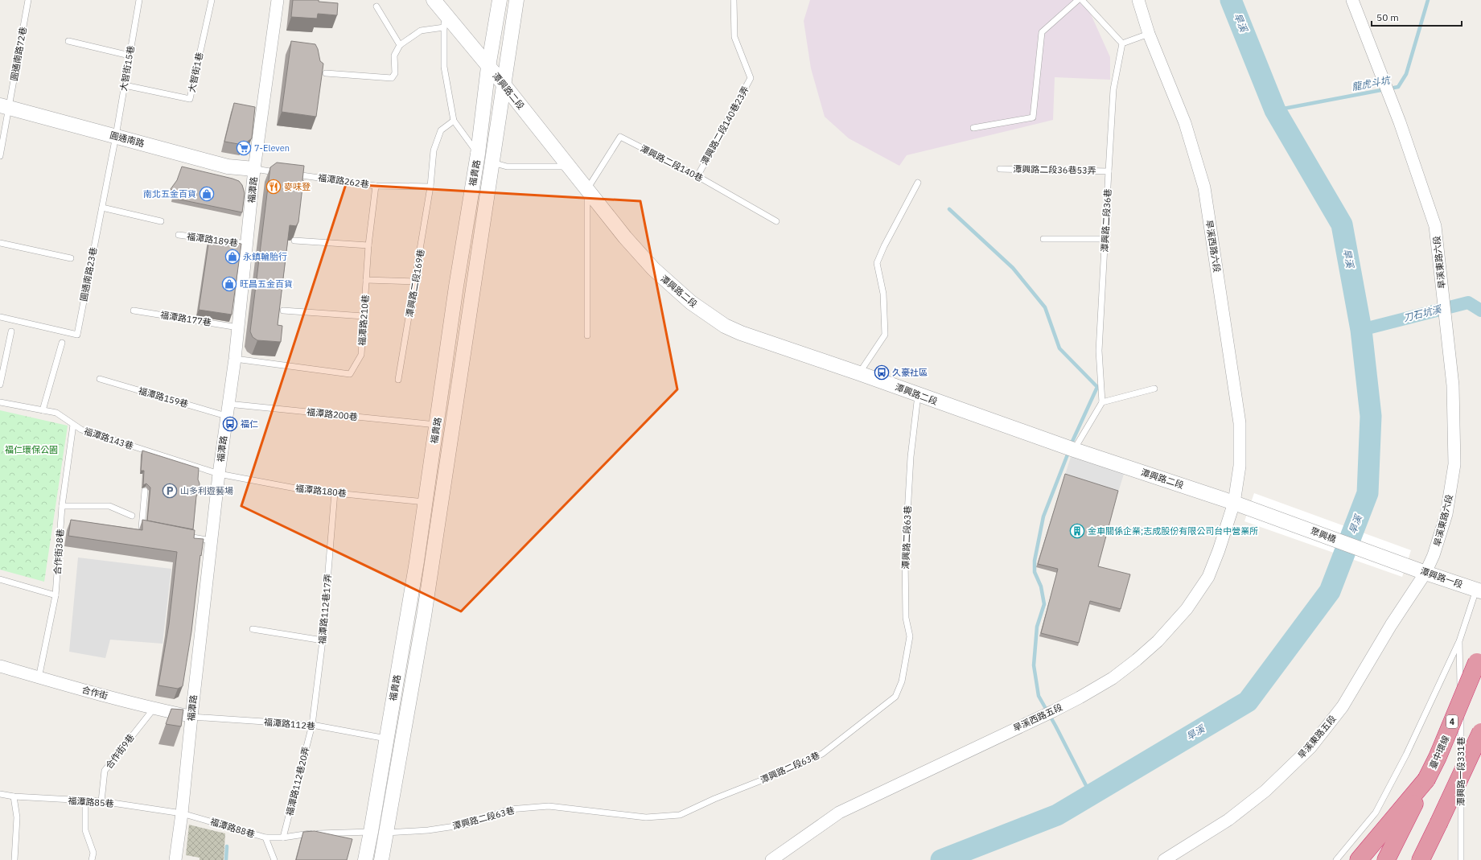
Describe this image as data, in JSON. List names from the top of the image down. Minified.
{"streets":{"highway":["4","臺中環線"],"street":["潭興路二段","圓通南路","福貴路","福潭路","旱溪西路六段","旱溪東路六段","聚興橋","潭興路一段","合作街","旱溪西路五段","旱溪東路五段"],"lane":["圓通南路72巷","大智街15巷","大智街1巷","潭興路二段140巷23弄","潭興路二段140巷","潭興路二段36巷53弄","福潭路262巷","潭興路二段36巷","福潭路189巷","圓通南路23巷","潭興路二段169巷","福潭路177巷","福潭路210巷","福潭路159巷","福潭路200巷","福潭路143巷","福潭路180巷","潭興路二段63巷","合作街38巷","福潭路112巷17弄","福潭路112巷","合作街9巷","潭興路一段331巷","福潭路112巷20弄","福潭路85巷","福潭路88巷"]},"crossings":[["圓通南路72巷","圓通南路"],["大智街15巷","大智街1巷"],["大智街15巷","圓通南路"],["大智街15巷","圓通南路23巷"],["潭興路二段","潭興路二段140巷"],["潭興路二段","福貴路"],["潭興路二段","旱溪西路六段"],["潭興路二段","聚興橋"],["潭興路二段","潭興路二段63巷"],["潭興路二段","旱溪西路五段"],["潭興路二段140巷23弄","潭興路二段140巷"],["圓通南路","福潭路"],["圓通南路","圓通南路23巷"],["潭興路二段36巷53弄","潭興路二段36巷"],["福貴路","福潭路200巷"],["福貴路","福潭路180巷"],["福貴路","潭興路二段63巷"],["福貴路","福潭路112巷"],["福潭路262巷","潭興路二段169巷"],["福潭路262巷","福潭路210巷"],["福潭路","福潭路189巷"],["福潭路","福潭路177巷"],["福潭路","福潭路210巷"],["福潭路","福潭路159巷"],["福潭路","福潭路200巷"],["福潭路","福潭路143巷"],["福潭路","福潭路180巷"],["福潭路","合作街"],["福潭路","福潭路112巷"],["福潭路","福潭路85巷"],["福潭路","福潭路88巷"],["旱溪西路六段","聚興橋"],["旱溪西路六段","旱溪西路五段"],["旱溪東路六段","潭興路一段"],["旱溪東路六段","旱溪東路五段"],["福潭路143巷","福潭路180巷"],["福潭路143巷","合作街38巷"],["福潭路180巷","福潭路112巷17弄"],["聚興橋","潭興路一段"],["聚興橋","旱溪西路五段"],["潭興路二段63巷","福潭路112巷20弄"],["潭興路二段63巷","福潭路88巷"],["合作街38巷","合作街"],["潭興路一段","旱溪東路五段"],["潭興路一段","潭興路一段331巷"],["福潭路112巷17弄","福潭路112巷"],["福潭路112巷17弄","福潭路112巷20弄"],["合作街","福潭路112巷"],["合作街","合作街9巷"],["福潭路112巷","福潭路112巷20弄"],["合作街9巷","福潭路85巷"],["福潭路112巷20弄","福潭路88巷"],["福潭路85巷","福潭路88巷"]],"water":["旱溪","龍虎斗坑","刀石坑溪"],"parks":["福仁環保公園"],"places":{"supermarket":["7-Eleven"],"restaurant":["麥味登"],"shop":["南北五金百貨","永鎮輪胎行","旺昌五金百貨"],"bus stop":["久豪社區","福仁"],"parking":["山多利遊藝場"],"building":["金車關係企業;志成股份有限公司台中營業所"]},"scale_bar":"50 m"}
